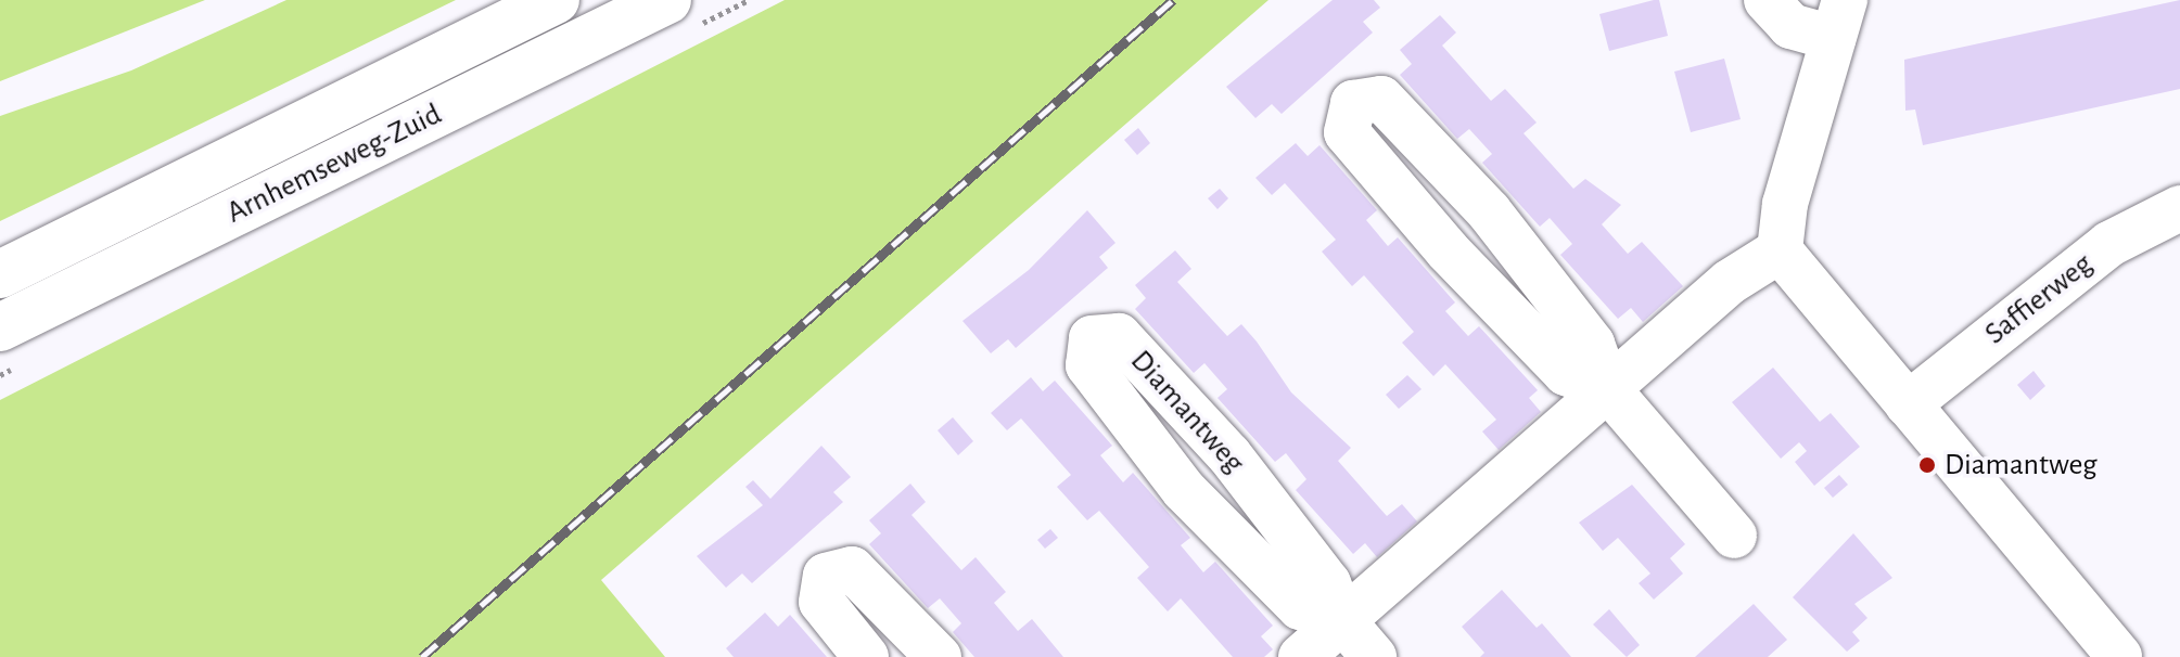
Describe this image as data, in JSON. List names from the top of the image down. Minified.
{"streets":{"main road":["Arnhemseweg-Zuid"],"street":["Saffierweg","Diamantweg"]},"places":["Diamantweg"]}
